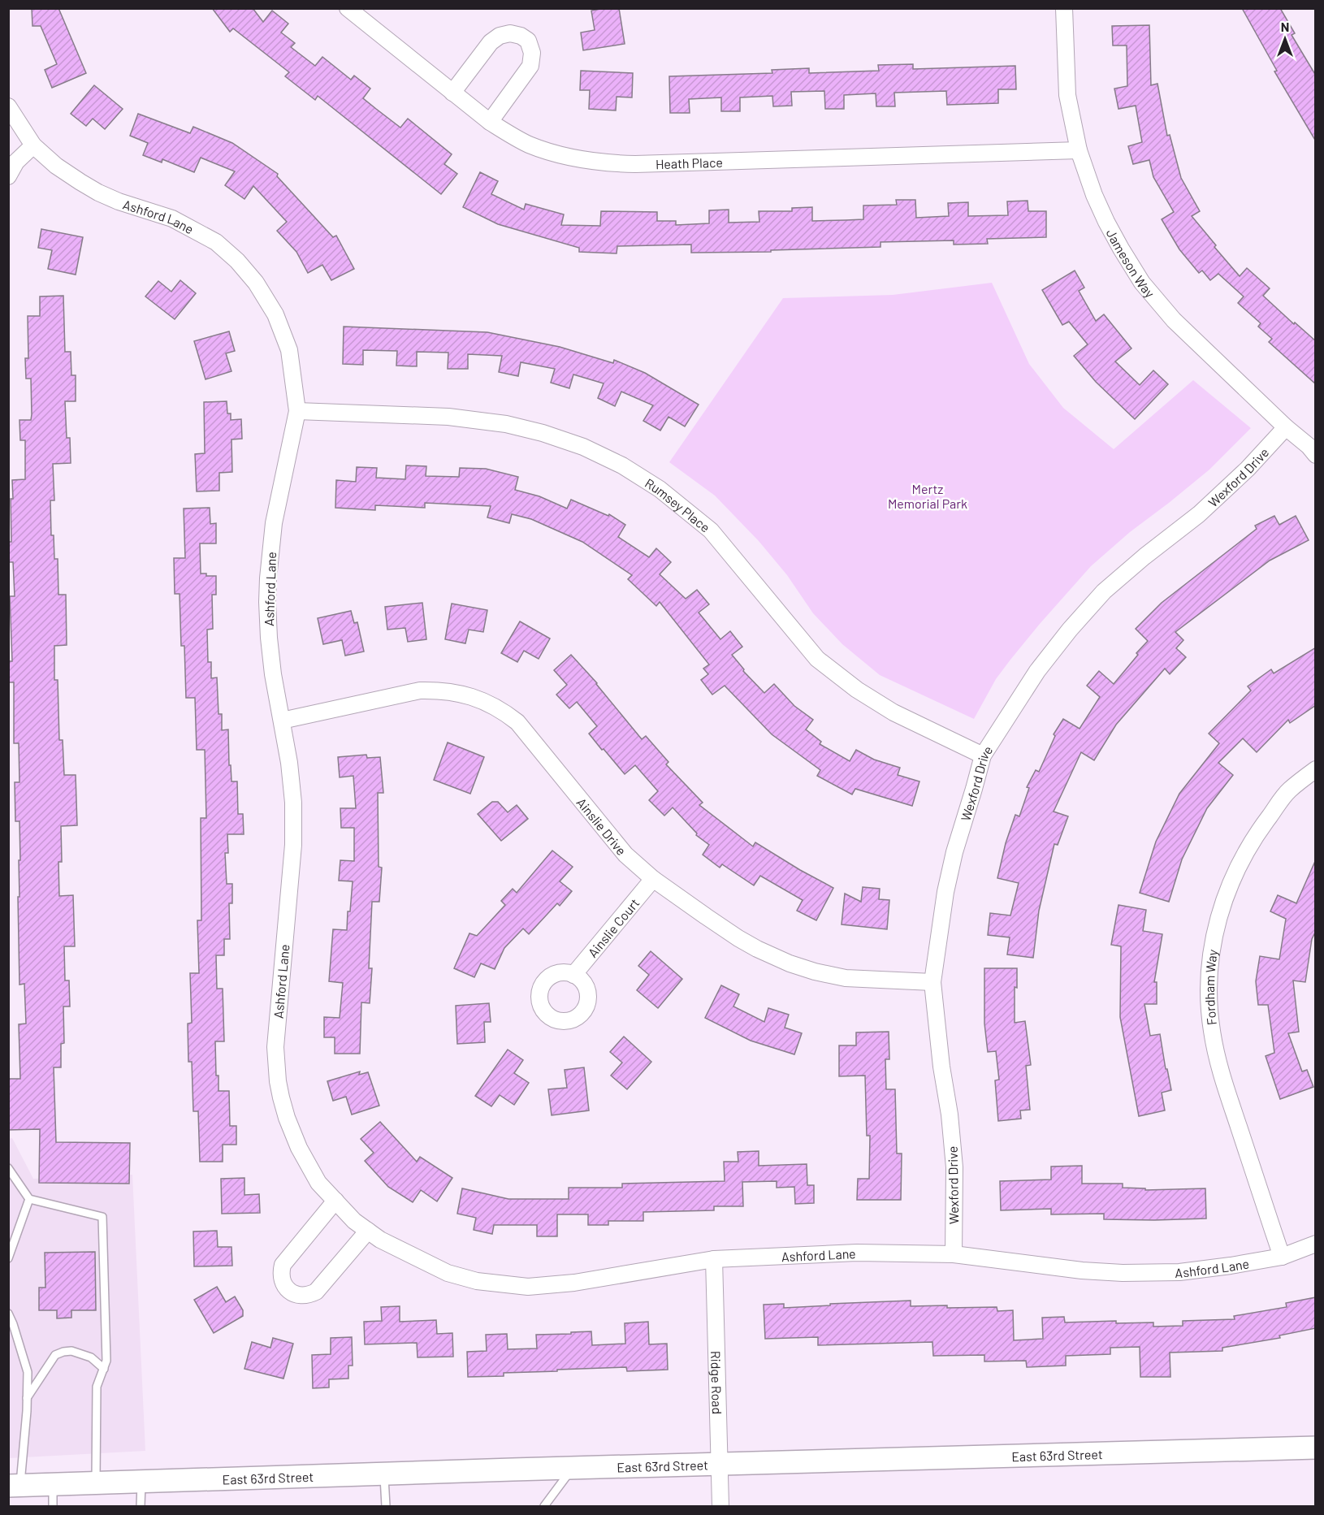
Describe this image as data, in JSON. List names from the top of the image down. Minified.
{"streets":{"main road":["East 63rd Street"],"street":["Heath Place","Ashford Lane","Jameson Way","Wexford Drive","Rumsey Place","Ainslie Drive","Ainslie Court","Fordham Way","Ridge Road"]},"crossings":[["Heath Place","Jameson Way"],["Ashford Lane","Wexford Drive"],["Ashford Lane","Rumsey Place"],["Ashford Lane","Ainslie Drive"],["Ashford Lane","Fordham Way"],["Ashford Lane","Ridge Road"],["Jameson Way","Wexford Drive"],["Wexford Drive","Rumsey Place"],["Wexford Drive","Ainslie Drive"],["Ainslie Drive","Ainslie Court"],["Ridge Road","East 63rd Street"]],"parks":["Mertz Memorial Park"],"north":"top"}
